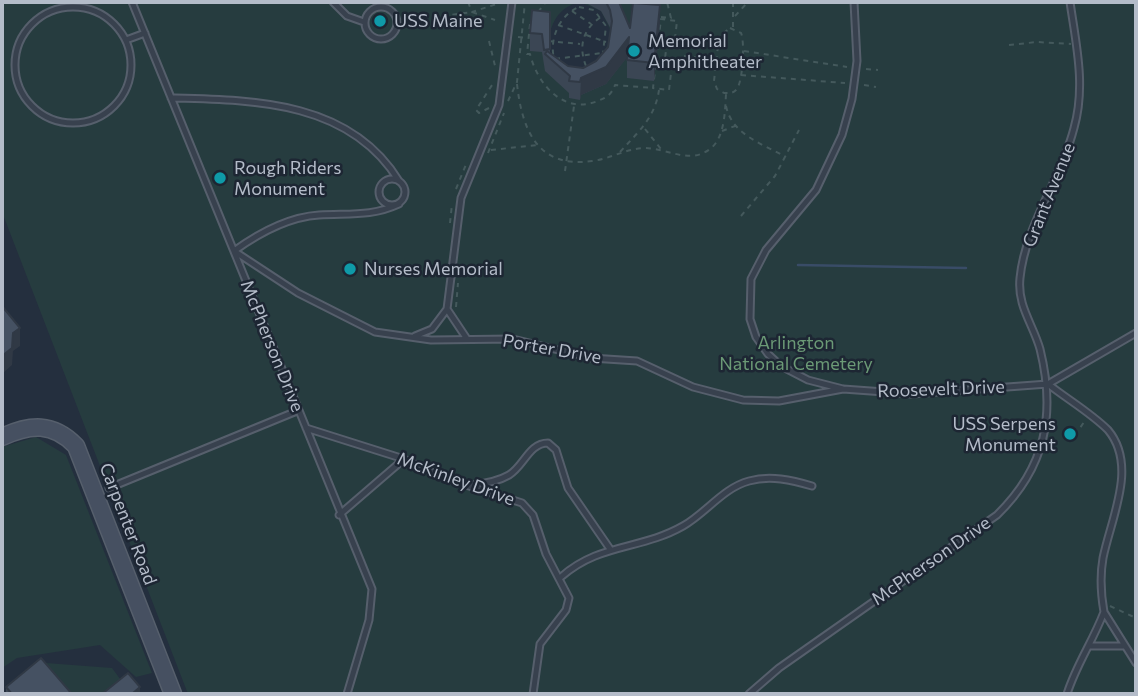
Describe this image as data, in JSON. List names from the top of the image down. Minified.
{"streets":{"street":["Carpenter Road"],"lane":["Grant Avenue","McPherson Drive","Porter Drive","Roosevelt Drive","McKinley Drive"]},"crossings":[["Grant Avenue","McPherson Drive"],["Grant Avenue","Roosevelt Drive"],["McPherson Drive","Porter Drive"],["McPherson Drive","Roosevelt Drive"],["McPherson Drive","McKinley Drive"],["Porter Drive","Roosevelt Drive"]],"parks":["Arlington National Cemetery"],"places":["USS Maine","Memorial Amphitheater","Rough Riders Monument","Nurses Memorial","USS Serpens Monument"]}
